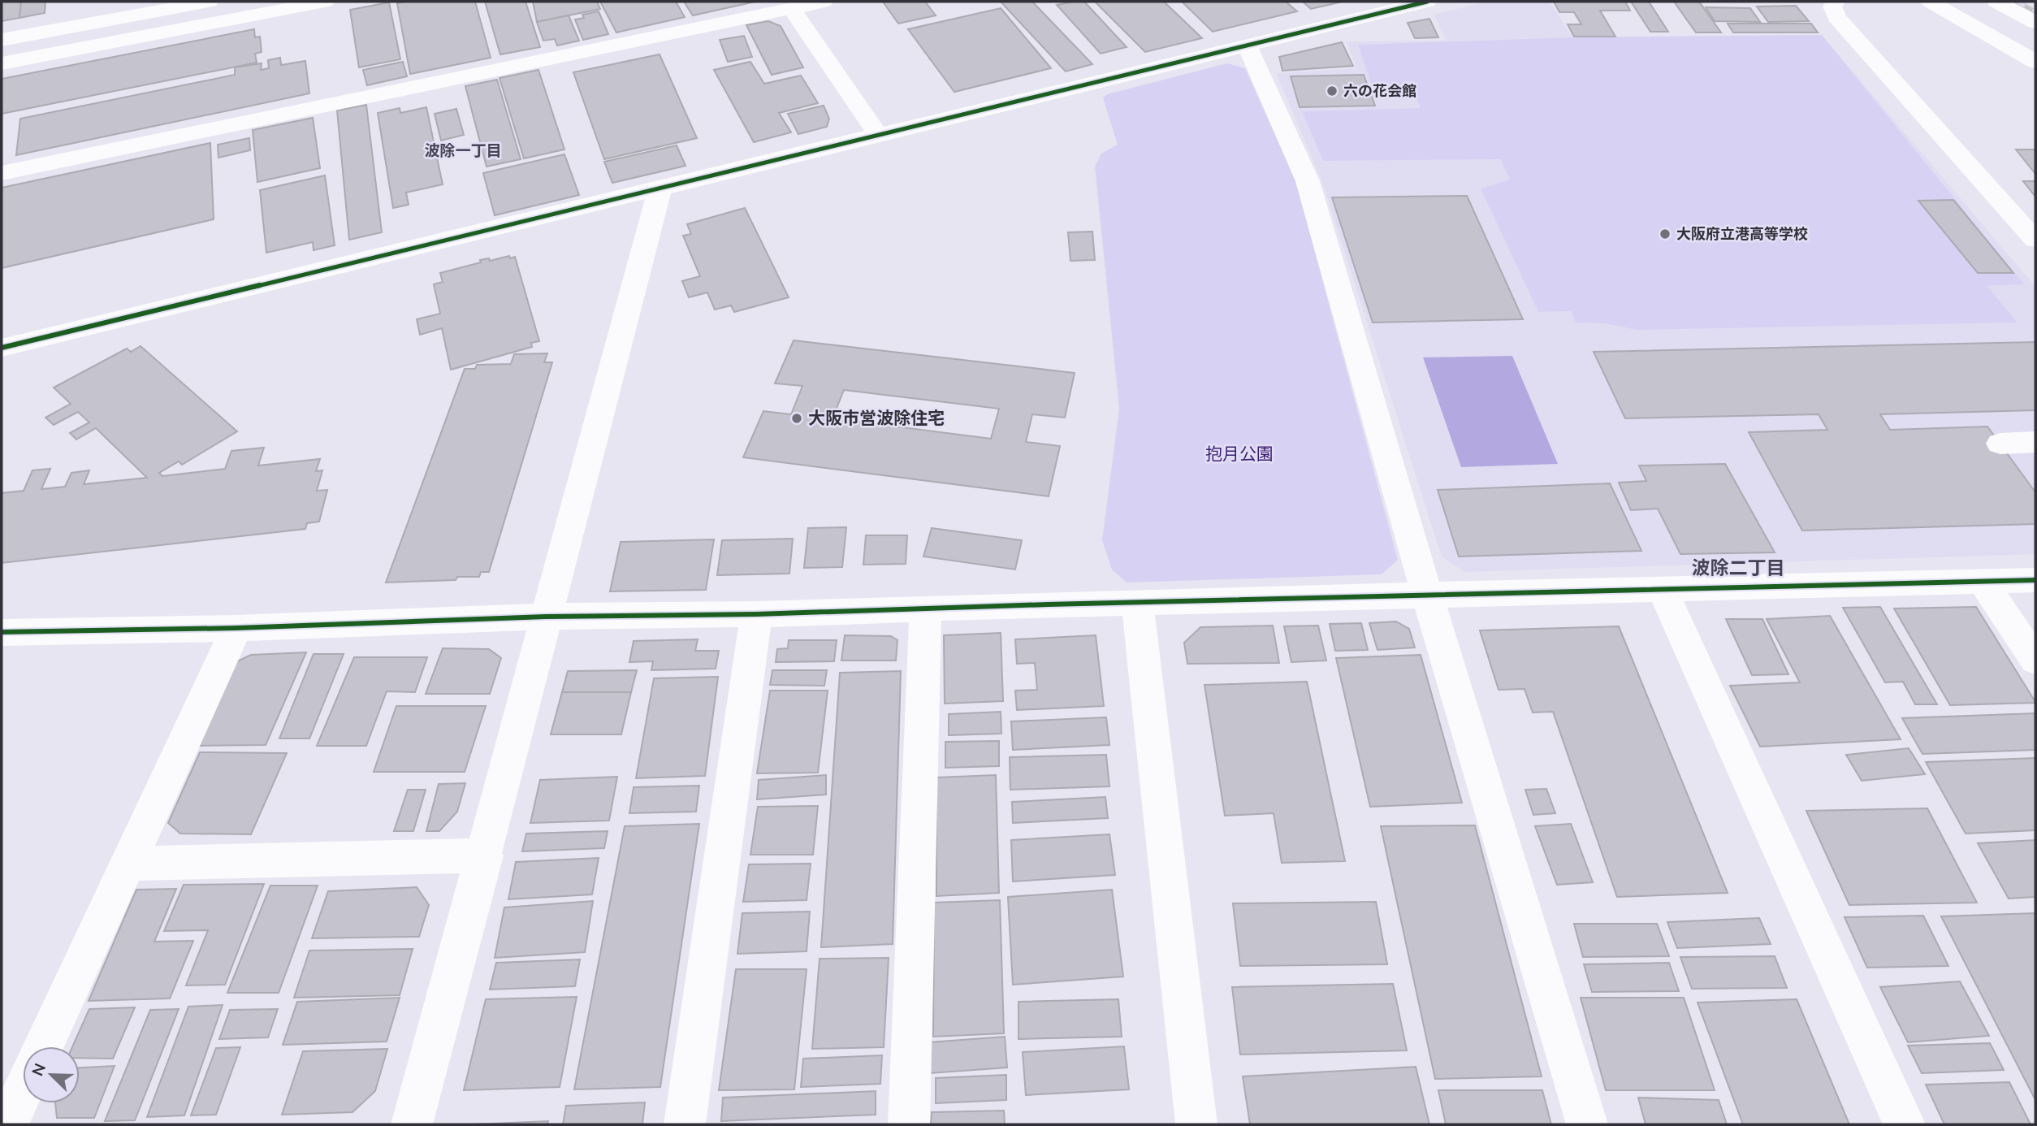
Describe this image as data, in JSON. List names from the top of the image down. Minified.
{"districts":["波除一丁目","波除二丁目"],"parks":["抱月公園"],"places":["六の花会館","大阪府立港高等学校","大阪市営波除住宅"],"north":"top left"}
